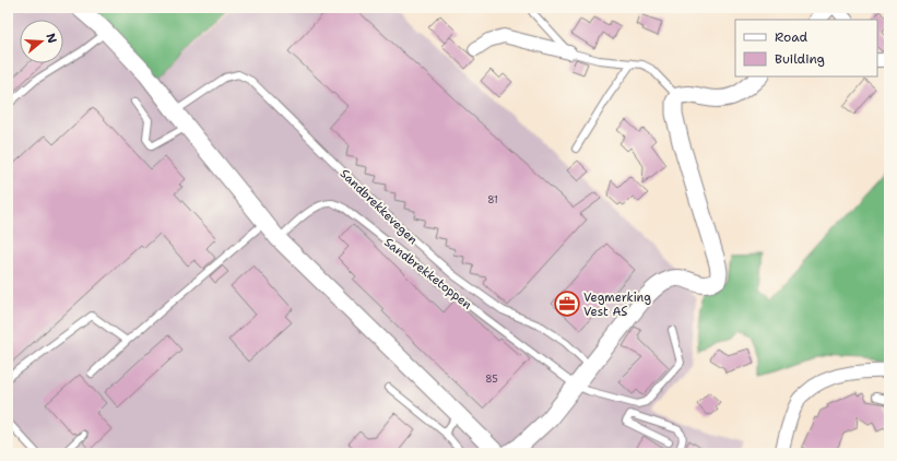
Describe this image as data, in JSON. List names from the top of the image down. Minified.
{"streets":{"lane":["Sandbrekkevegen","Sandbrekketoppen"]},"places":{"office":["Vegmerking Vest AS"]},"house_numbers":["81","85"],"legend":["Road","Building"],"north":"right"}
